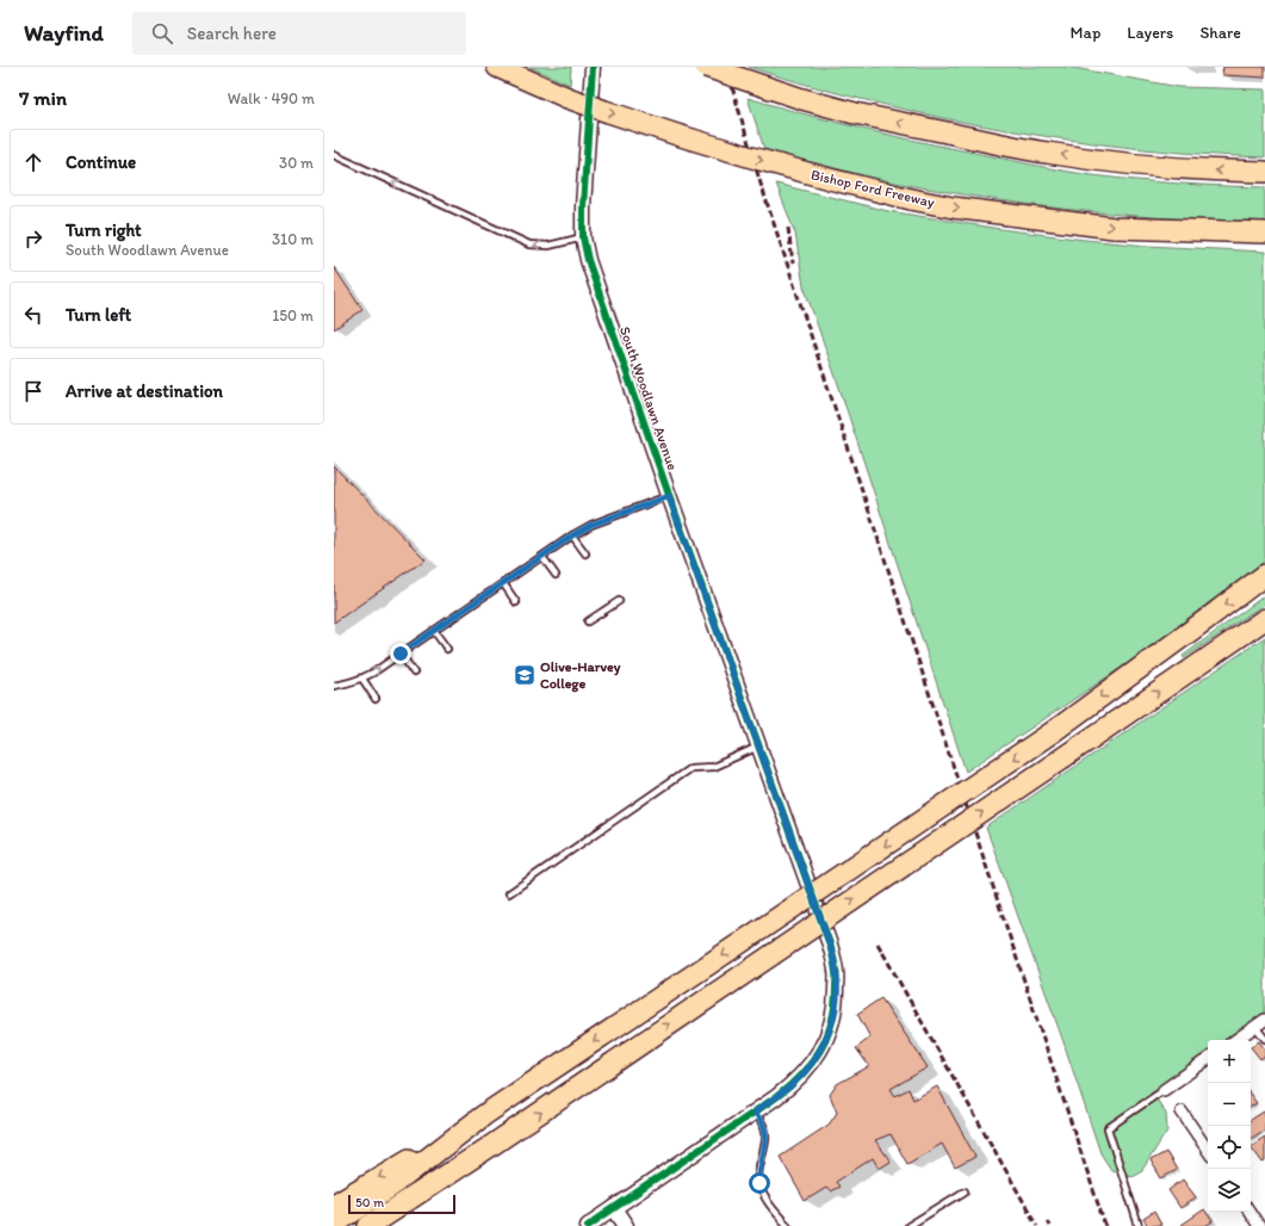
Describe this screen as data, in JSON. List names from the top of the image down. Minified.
{"streets":{"highway":["Bishop Ford Freeway"],"street":["South Woodlawn Avenue"]},"places":{"school or university":["Olive-Harvey College"]},"scale_bar":"50 m","page":{"header":"Wayfind","search":"Search here","nav":["Map","Layers","Share"],"heading":["7 min","Walk · 490 m"],"list":[["Continue","30 m"],["Turn right","South Woodlawn Avenue","310 m"],["Turn left","150 m"],"Arrive at destination"],"map_buttons":["+","−"],"scale":"50 m"}}
